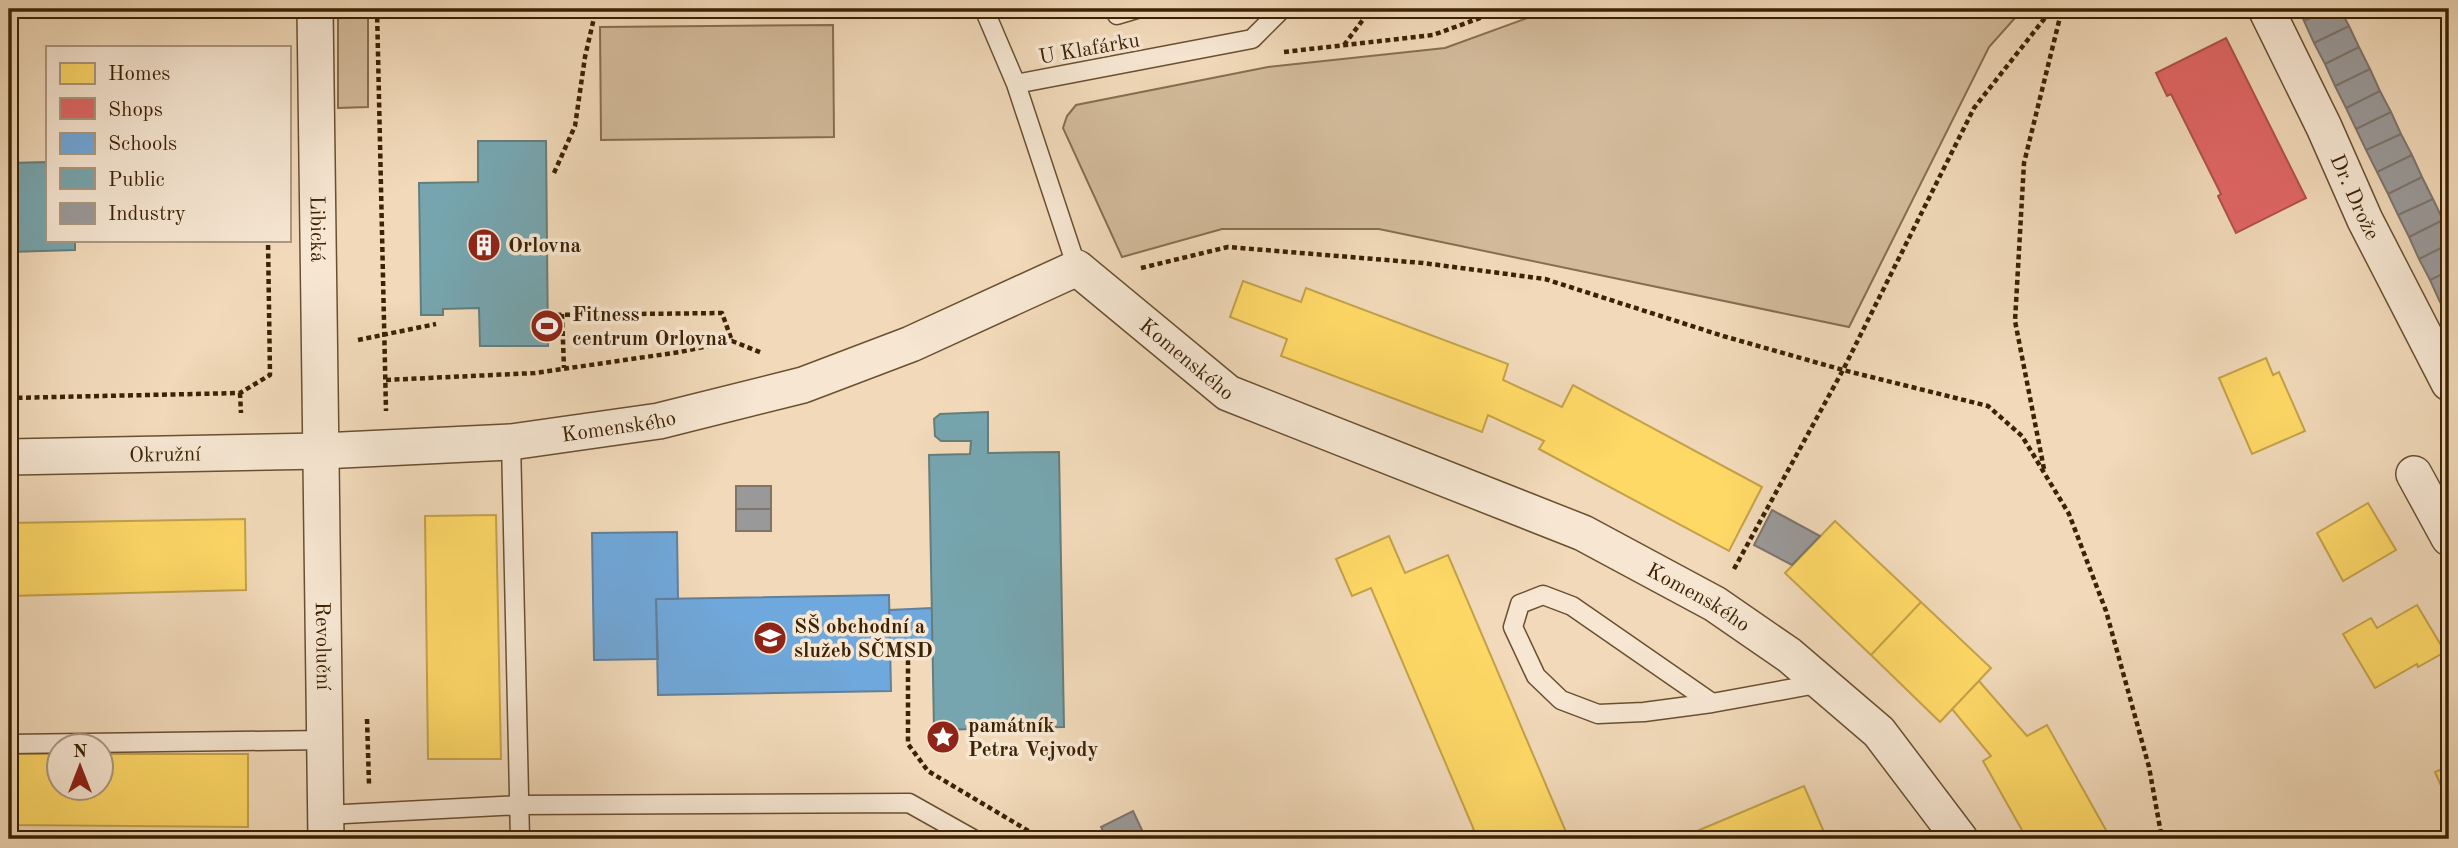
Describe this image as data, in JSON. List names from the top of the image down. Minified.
{"streets":{"street":["Dr. Drože","Libická","Komenského","Okružní","Revoluční"],"lane":["U Klafárku"]},"crossings":[["U Klafárku","Komenského"],["Libická","Komenského"],["Libická","Okružní"],["Libická","Revoluční"],["Komenského","Okružní"],["Komenského","Revoluční"],["Okružní","Revoluční"]],"places":{"building":["Orlovna"],"sports":["Fitness centrum Orlovna"],"school or university":["SŠ obchodní a služeb SČMSD"],"place":["památník Petra Vejvody"]},"legend":["Homes","Shops","Schools","Public","Industry"],"north":"top"}
